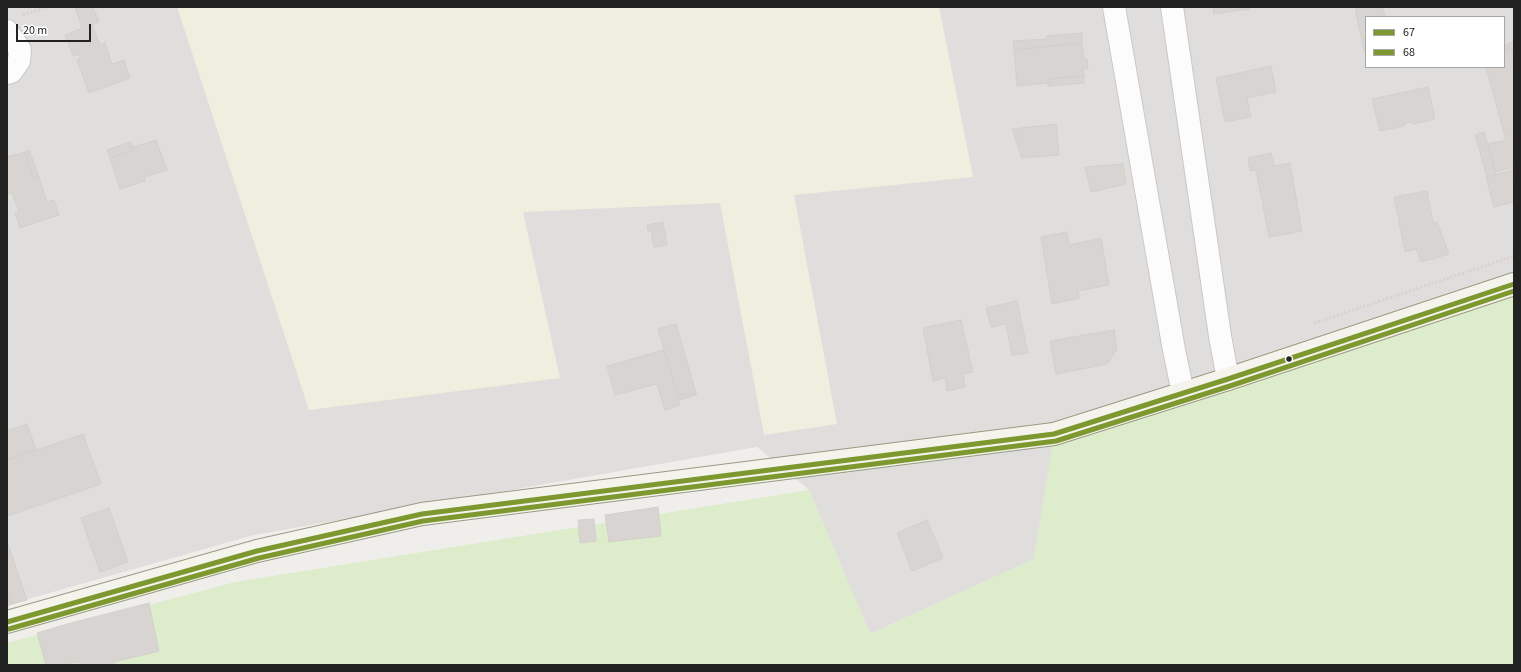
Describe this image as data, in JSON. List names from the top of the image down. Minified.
{"lines":["transit line 67","transit line 68"],"legend":["67","68"],"scale_bar":"20 m"}
